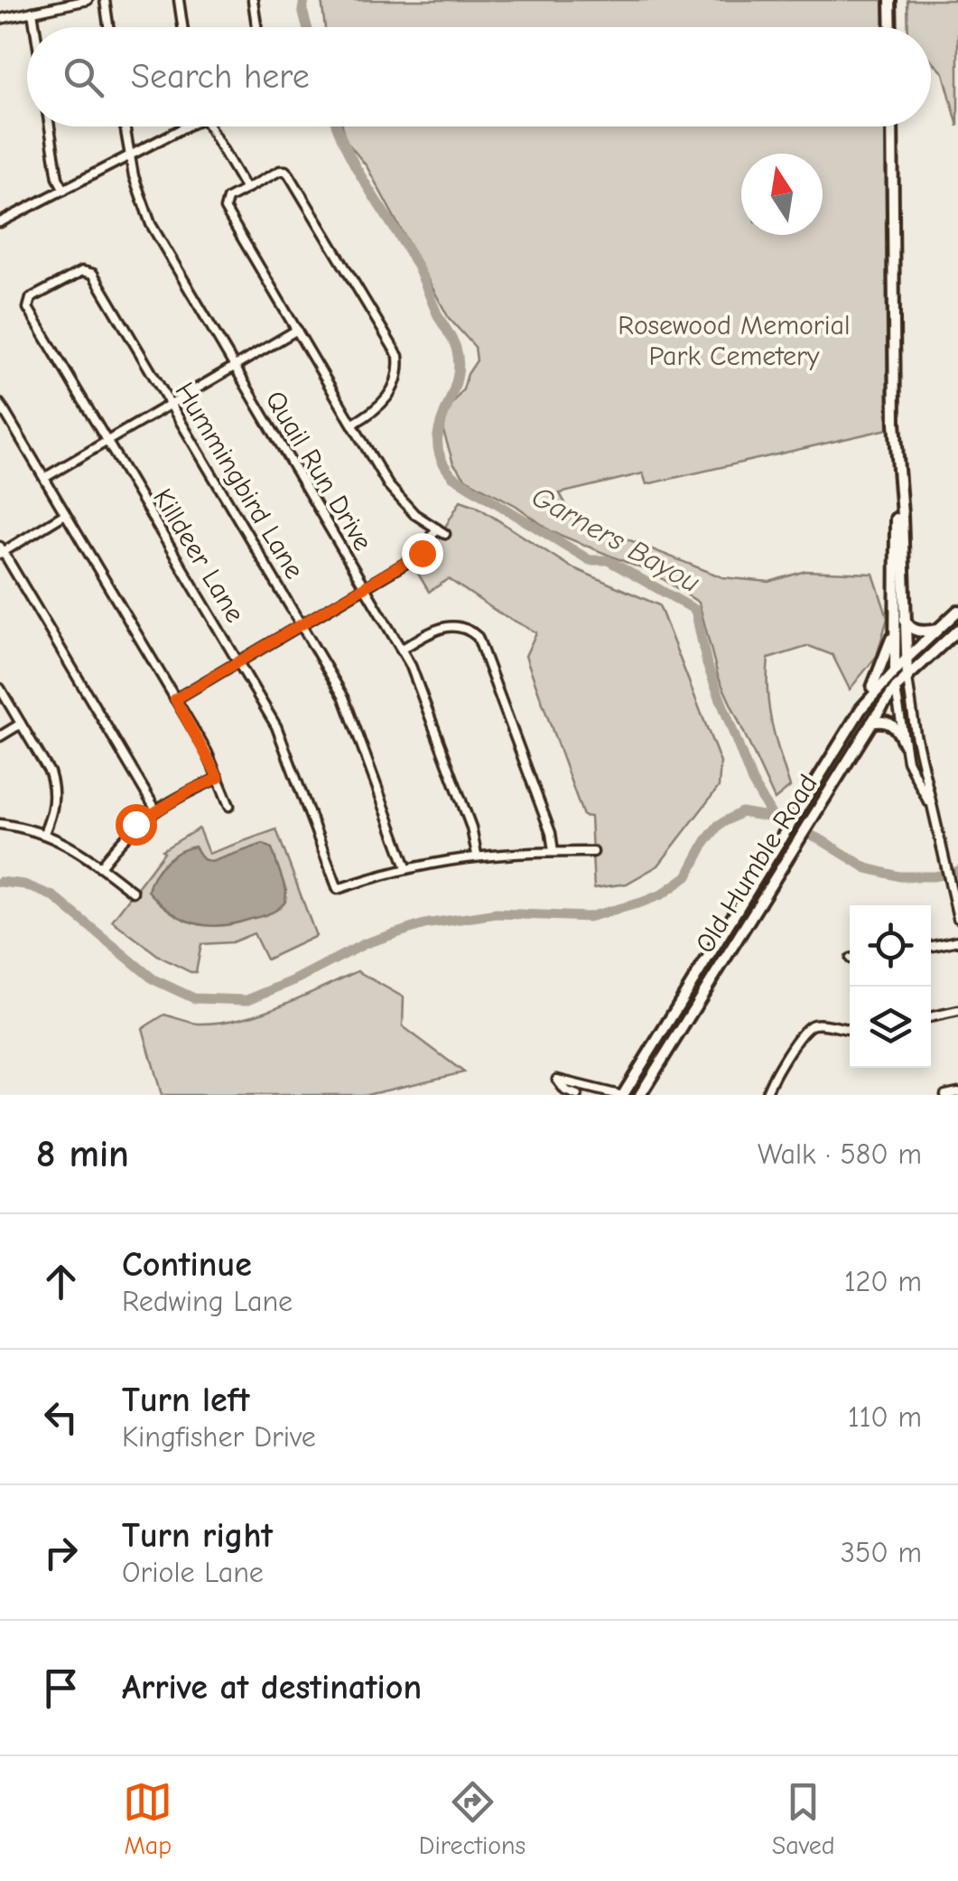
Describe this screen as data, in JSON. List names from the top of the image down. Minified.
{"streets":{"main road":["Old Humble Road"],"street":["Quail Run Drive","Hummingbird Lane","Killdeer Lane"]},"crossings":[["Hummingbird Lane","Killdeer Lane"]],"water":["Garners Bayou"],"parks":["Rosewood Memorial Park Cemetery"],"north":"top","page":{"search":"Search here","heading":["8 min","Walk · 580 m"],"list":[["Continue","Redwing Lane","120 m"],["Turn left","Kingfisher Drive","110 m"],["Turn right","Oriole Lane","350 m"],"Arrive at destination"],"nav":["Map","Directions","Saved"]}}
